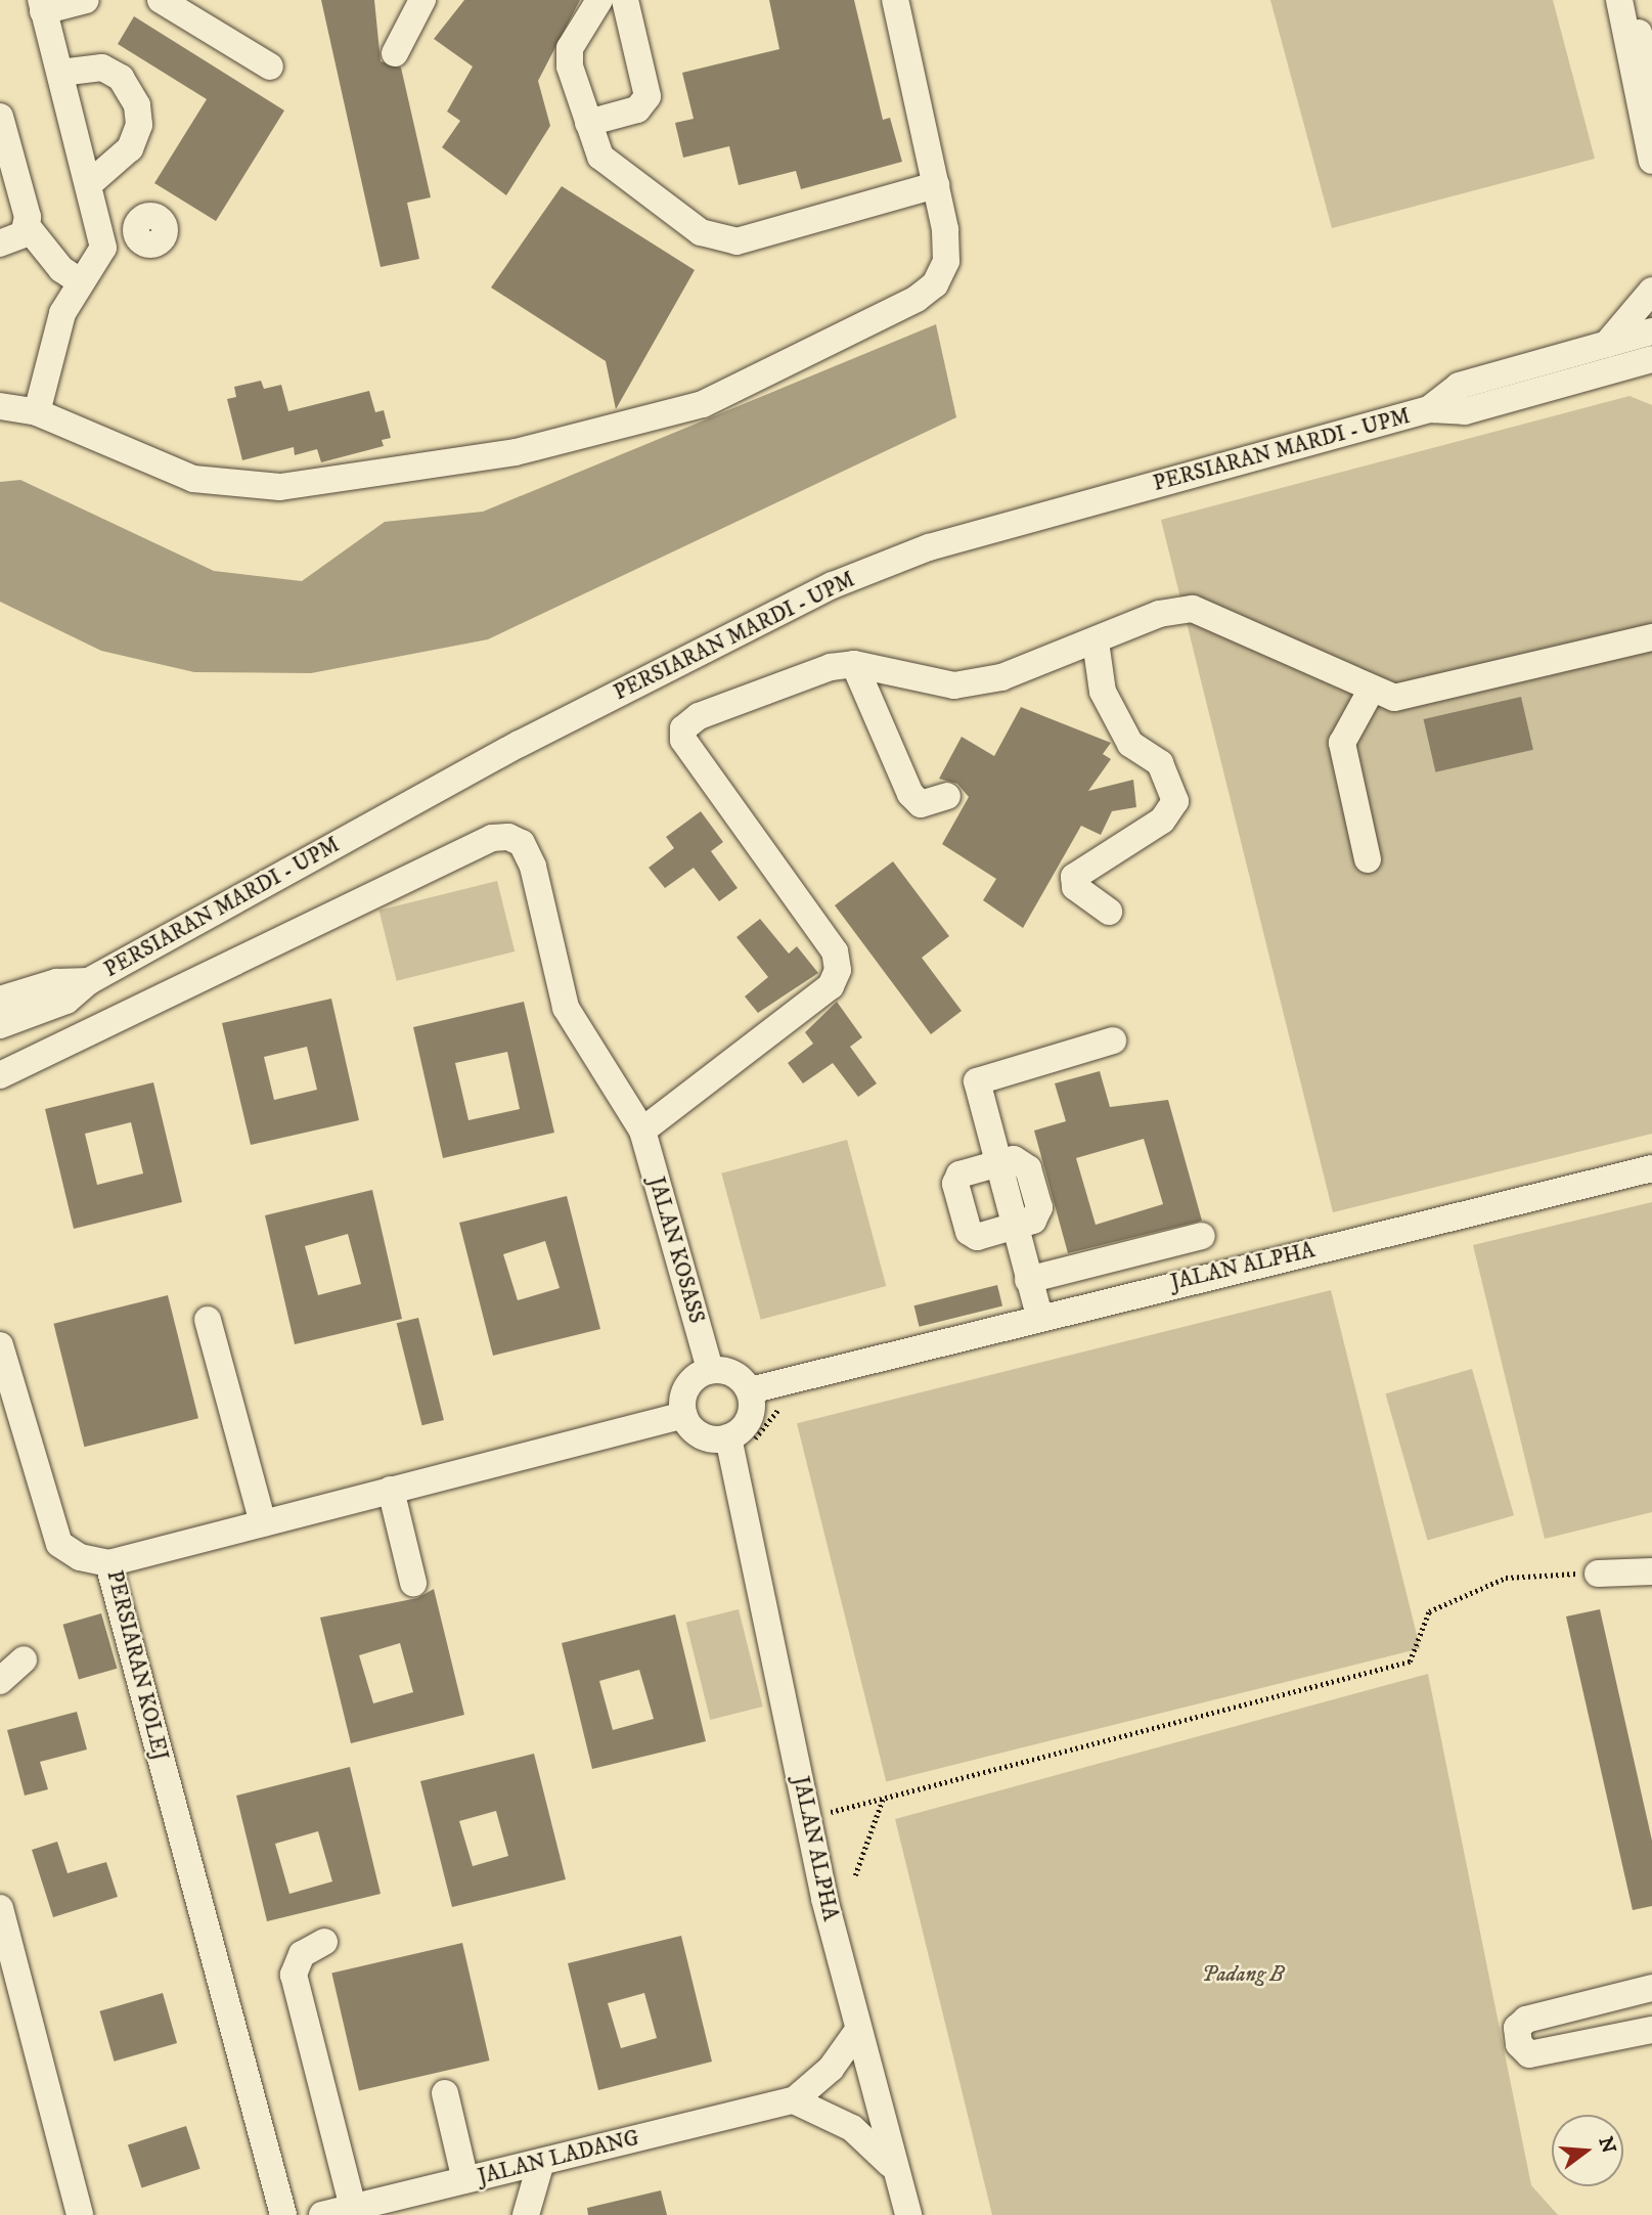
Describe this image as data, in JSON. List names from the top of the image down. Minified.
{"streets":{"street":["PERSIARAN MARDI - UPM","JALAN KOSASS","JALAN ALPHA","PERSIARAN KOLEJ","JALAN LADANG"]},"crossings":[["JALAN KOSASS","JALAN ALPHA"],["JALAN KOSASS","PERSIARAN KOLEJ"],["JALAN ALPHA","PERSIARAN KOLEJ"],["JALAN ALPHA","JALAN LADANG"]],"parks":["Padang B"],"north":"right"}
